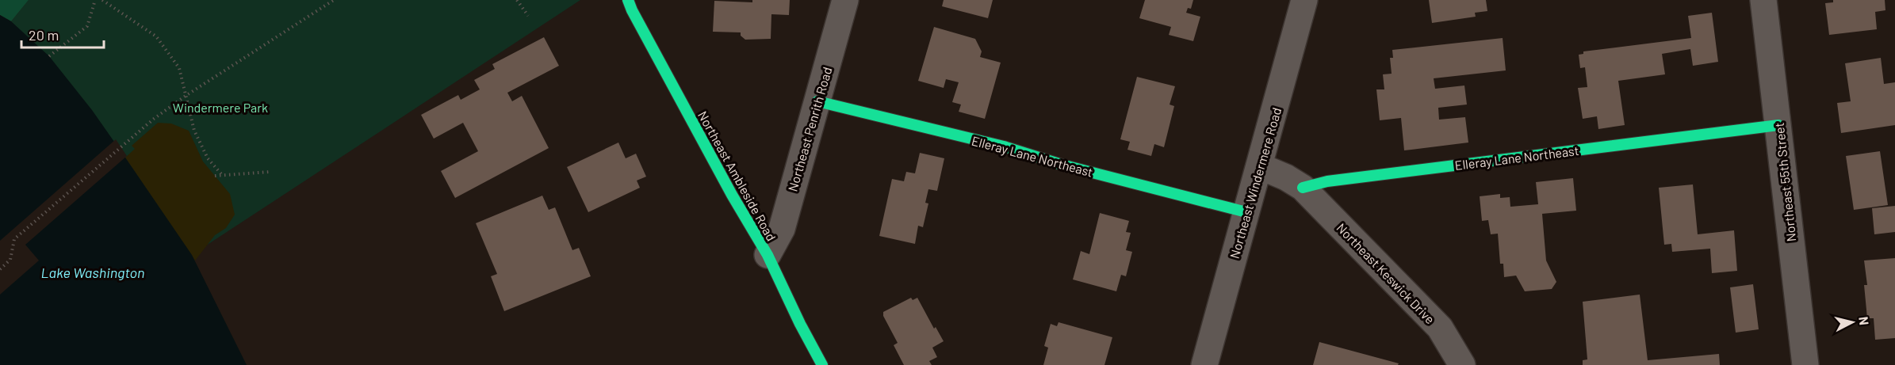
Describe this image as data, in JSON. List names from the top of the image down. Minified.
{"streets":{"street":["Northeast Penrith Road","Elleray Lane Northeast","Northeast Ambleside Road","Northeast 55th Street","Northeast Windermere Road","Northeast Keswick Drive"]},"crossings":[["Northeast Penrith Road","Elleray Lane Northeast"],["Northeast Penrith Road","Northeast Ambleside Road"],["Elleray Lane Northeast","Northeast 55th Street"],["Elleray Lane Northeast","Northeast Windermere Road"],["Elleray Lane Northeast","Northeast Keswick Drive"]],"water":["Lake Washington"],"parks":["Windermere Park"],"scale_bar":"20 m","north":"right"}
